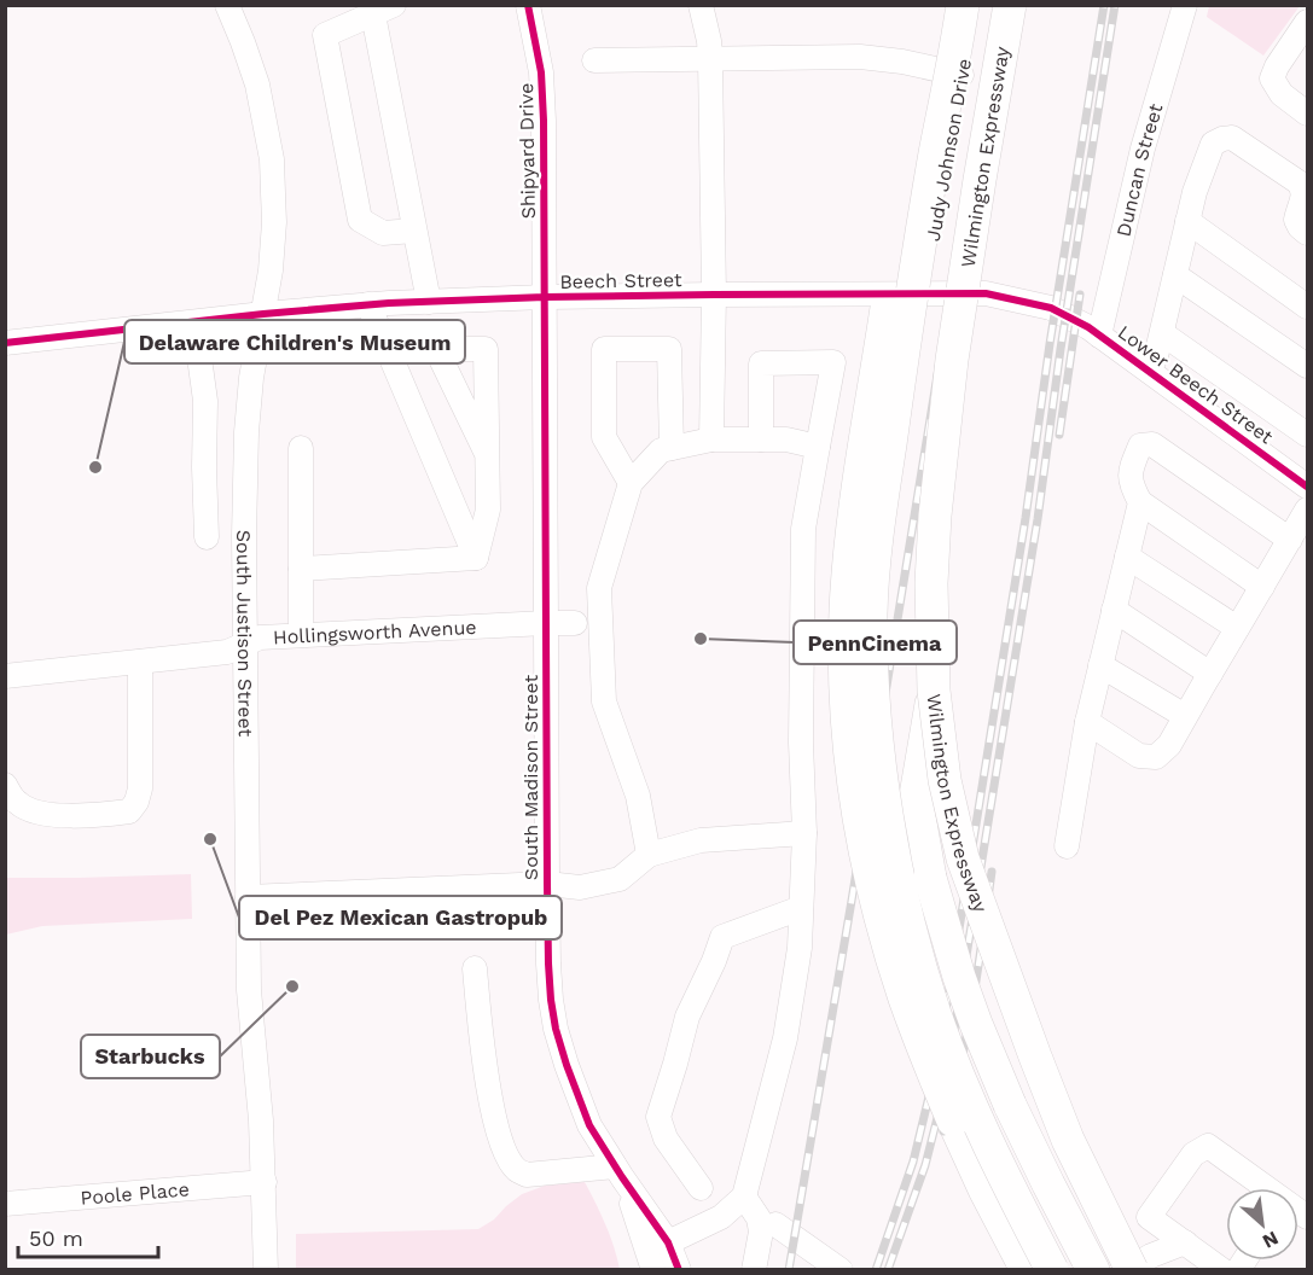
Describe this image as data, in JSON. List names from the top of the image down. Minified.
{"streets":{"highway":["Wilmington Expressway"],"street":["Judy Johnson Drive","Shipyard Drive","Duncan Street","Beech Street","Lower Beech Street","Hollingsworth Avenue","South Justison Street","South Madison Street","Poole Place"]},"crossings":[["Judy Johnson Drive","Beech Street"],["Shipyard Drive","Beech Street"],["Shipyard Drive","South Madison Street"],["Duncan Street","Beech Street"],["Duncan Street","Lower Beech Street"],["Beech Street","Lower Beech Street"],["Beech Street","South Justison Street"],["Beech Street","South Madison Street"],["Hollingsworth Avenue","South Justison Street"],["Hollingsworth Avenue","South Madison Street"],["South Justison Street","Poole Place"]],"places":["Delaware Children's Museum","PennCinema","Del Pez Mexican Gastropub","Starbucks"],"scale_bar":"50 m","north":"bottom right"}
